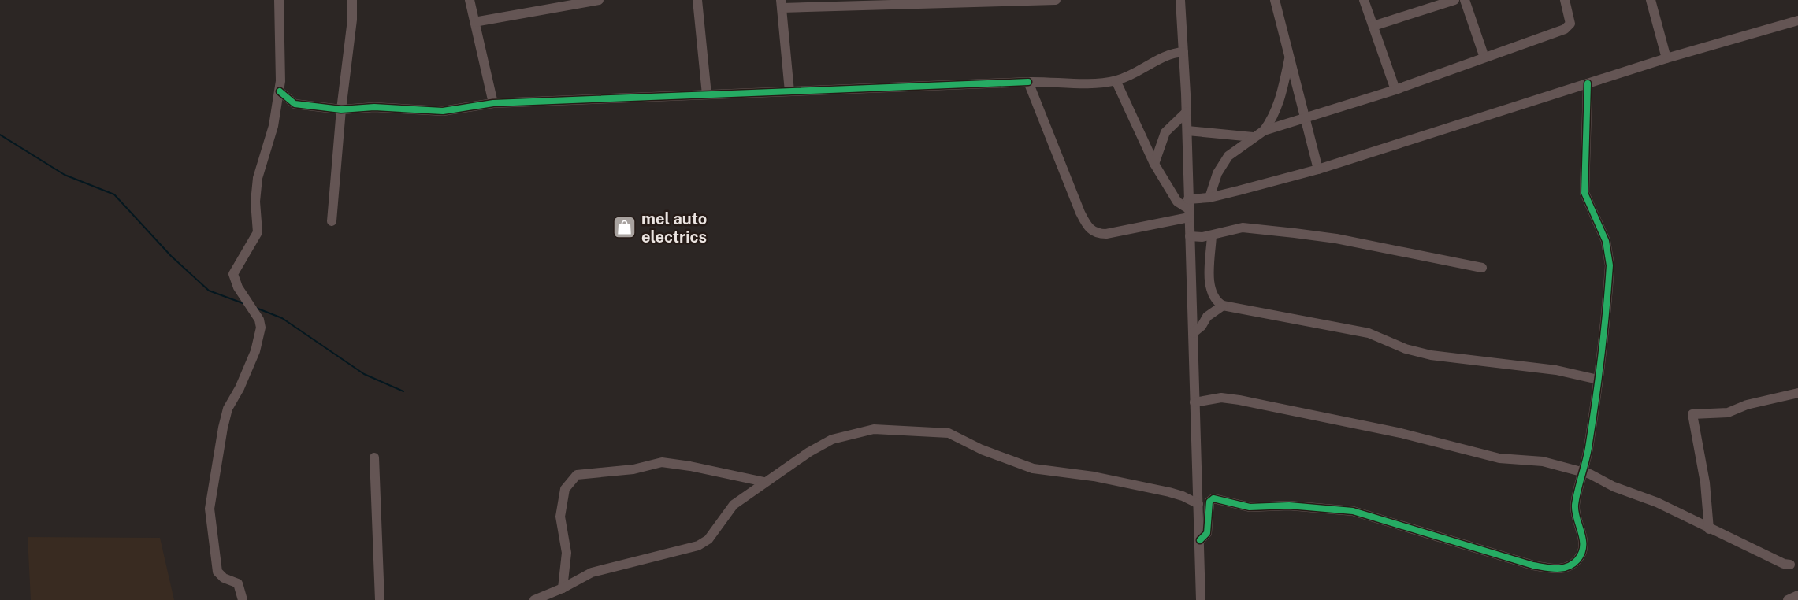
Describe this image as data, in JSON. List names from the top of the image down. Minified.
{"places":{"shop":["mel auto electrics"]}}
